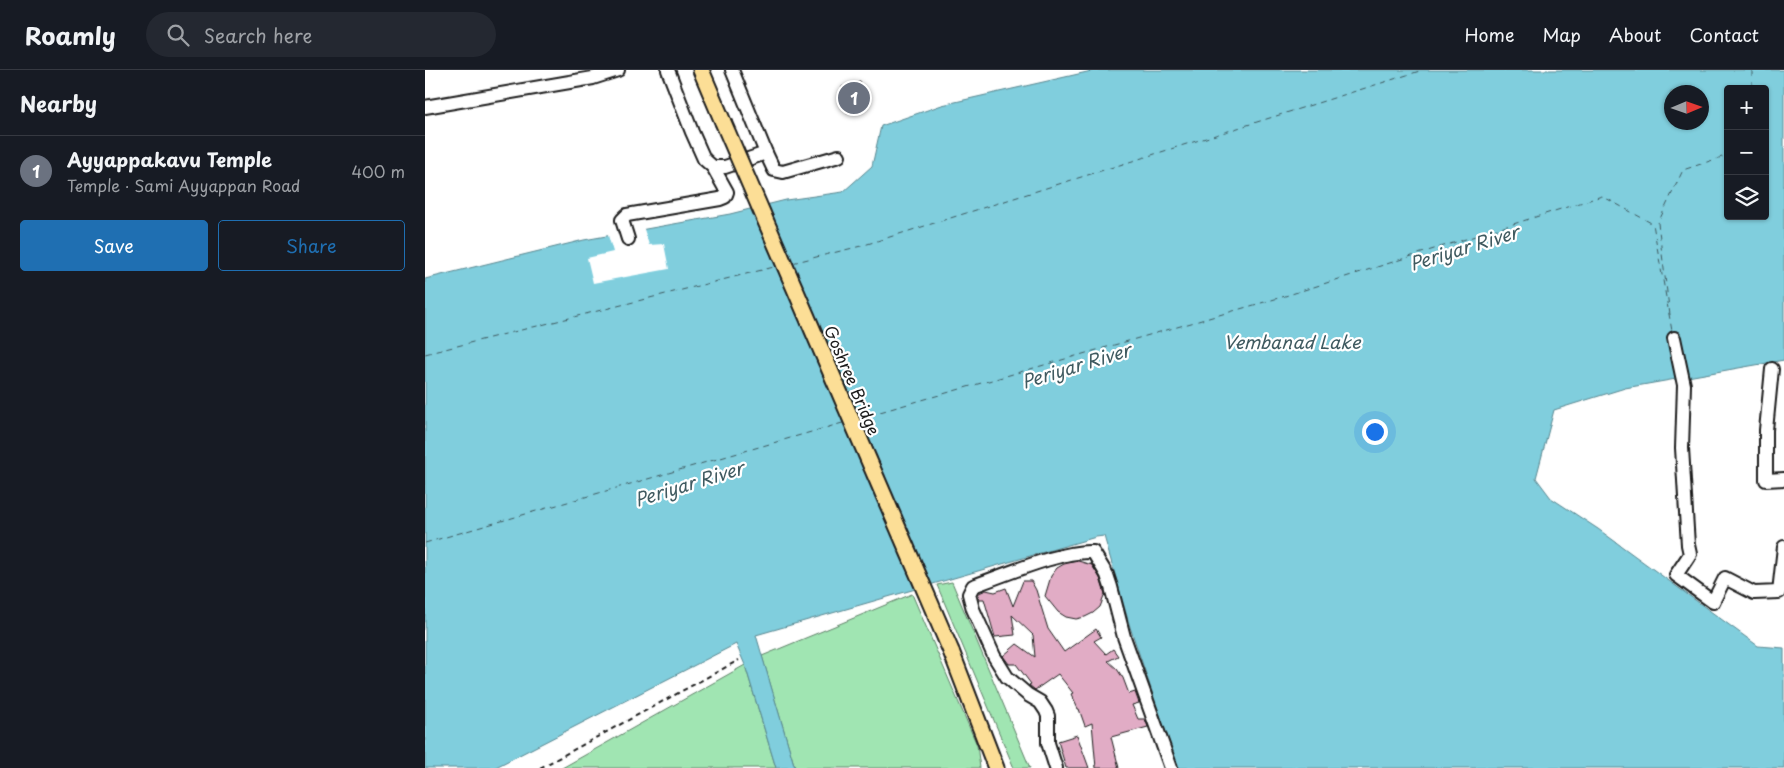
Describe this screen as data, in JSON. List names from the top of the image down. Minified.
{"streets":{"main road":["Goshree Bridge"]},"water":["Periyar River","Vembanad Lake"],"north":"right","page":{"header":"Roamly","search":"Search here","nav":["Home","Map","About","Contact"],"heading":"Nearby","pins":"1","map_buttons":["+","−"],"list":[{"mark":"1","name":"Ayyappakavu Temple","note":"Temple · Sami Ayyappan Road","value":"400 m"}],"buttons":["Save","Share"]}}
